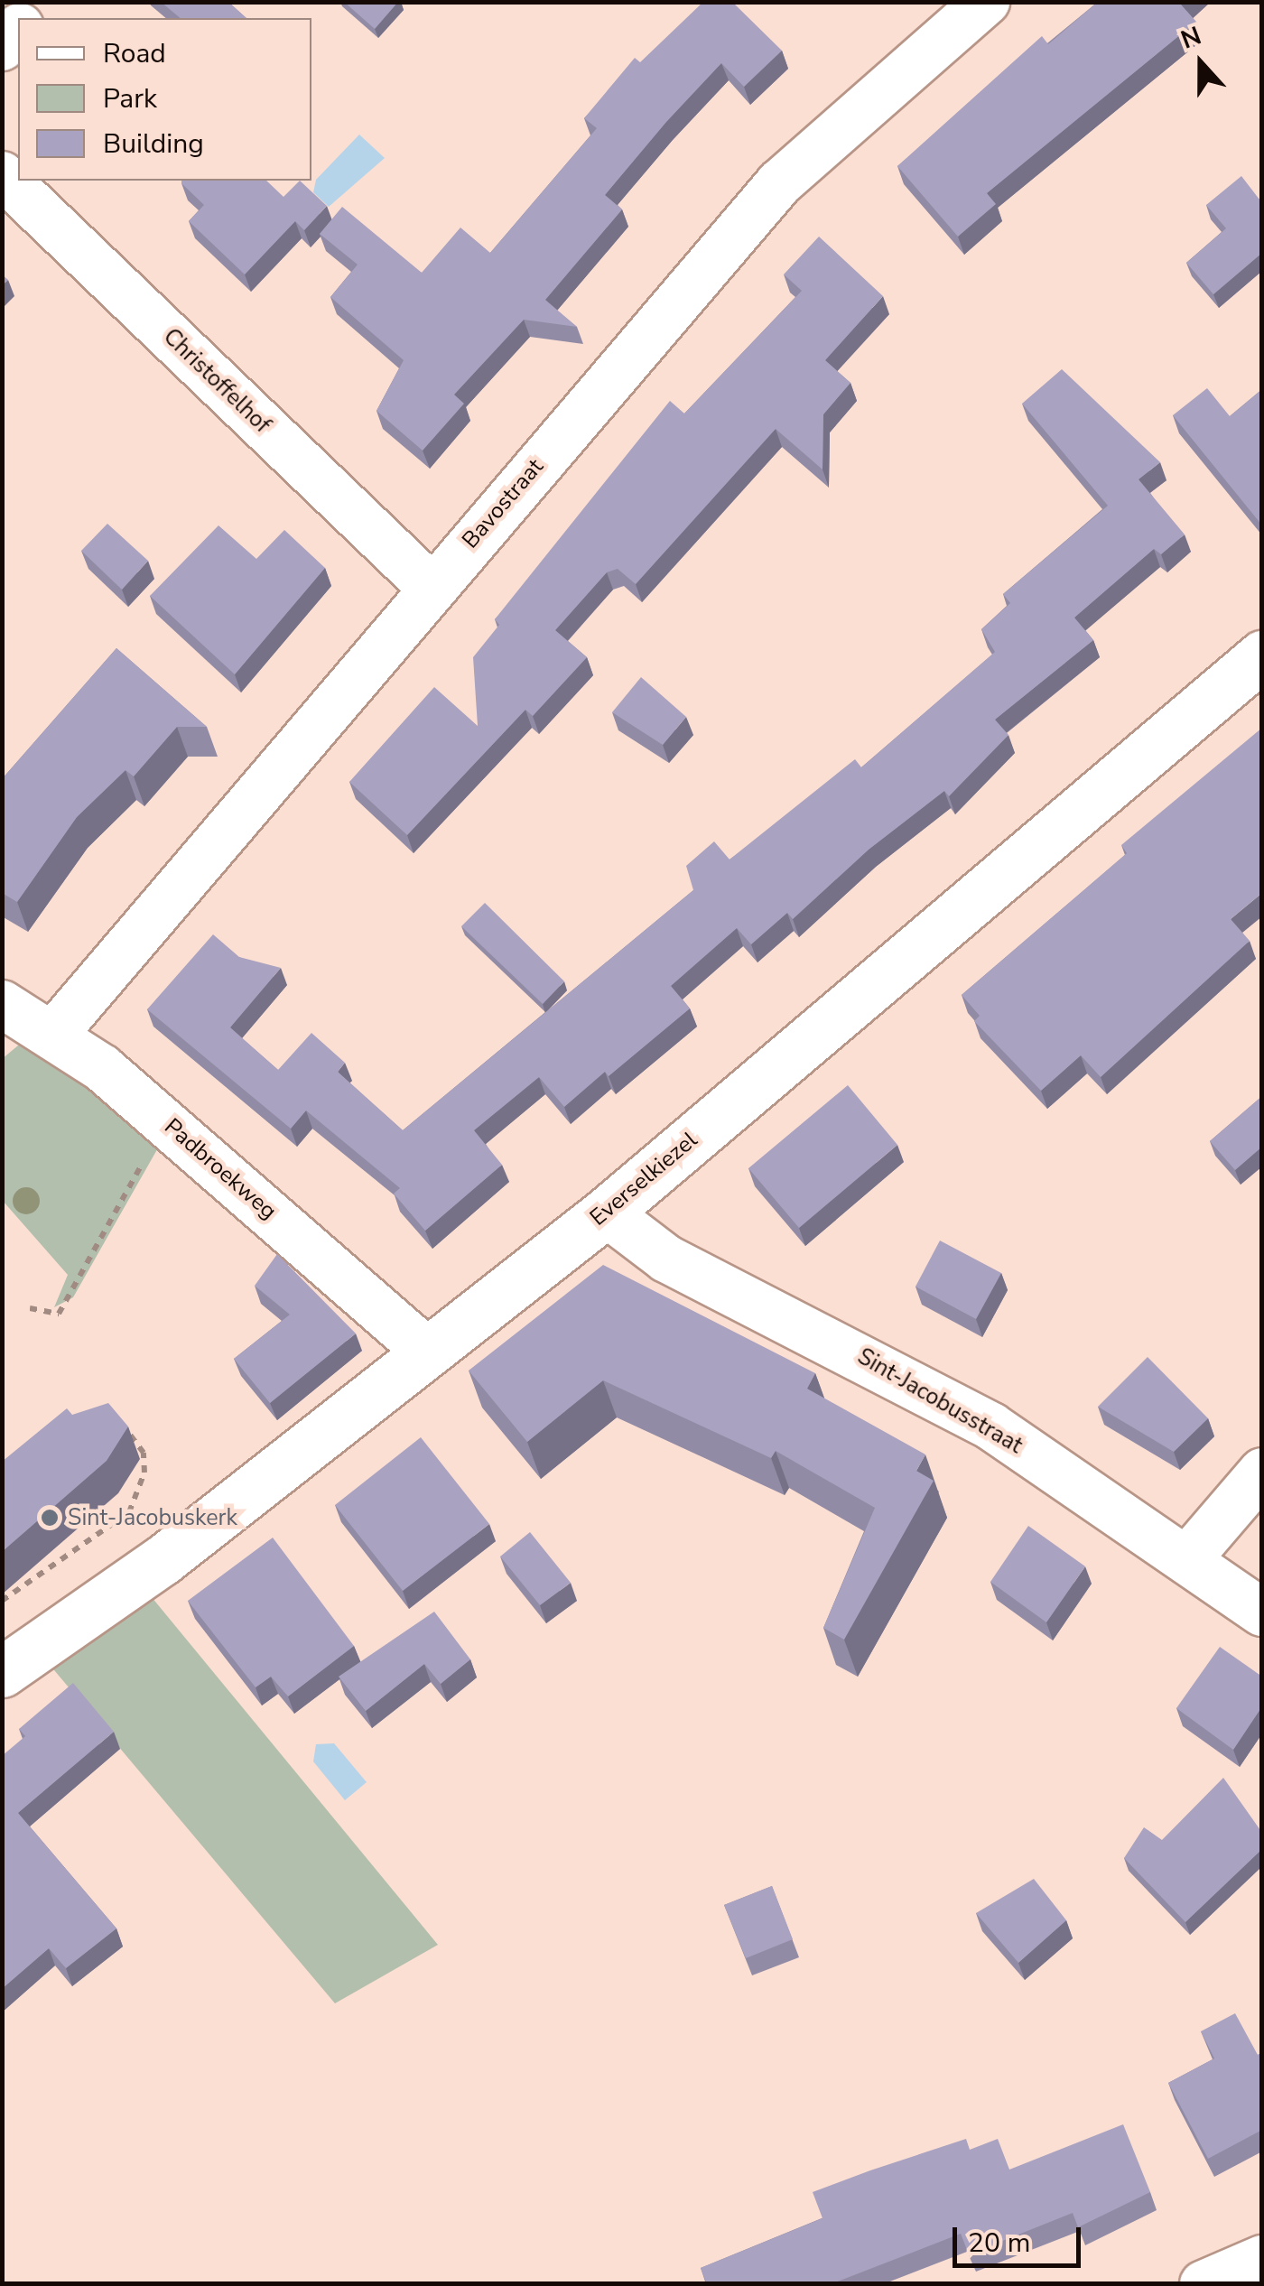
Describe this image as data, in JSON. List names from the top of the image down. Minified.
{"streets":{"street":["Christoffelhof","Bavostraat","Padbroekweg","Everselkiezel","Sint-Jacobusstraat"]},"crossings":[["Christoffelhof","Bavostraat"],["Bavostraat","Padbroekweg"],["Padbroekweg","Everselkiezel"],["Everselkiezel","Sint-Jacobusstraat"]],"places":["Sint-Jacobuskerk"],"legend":["Road","Park","Building"],"scale_bar":"20 m","north":"top"}
